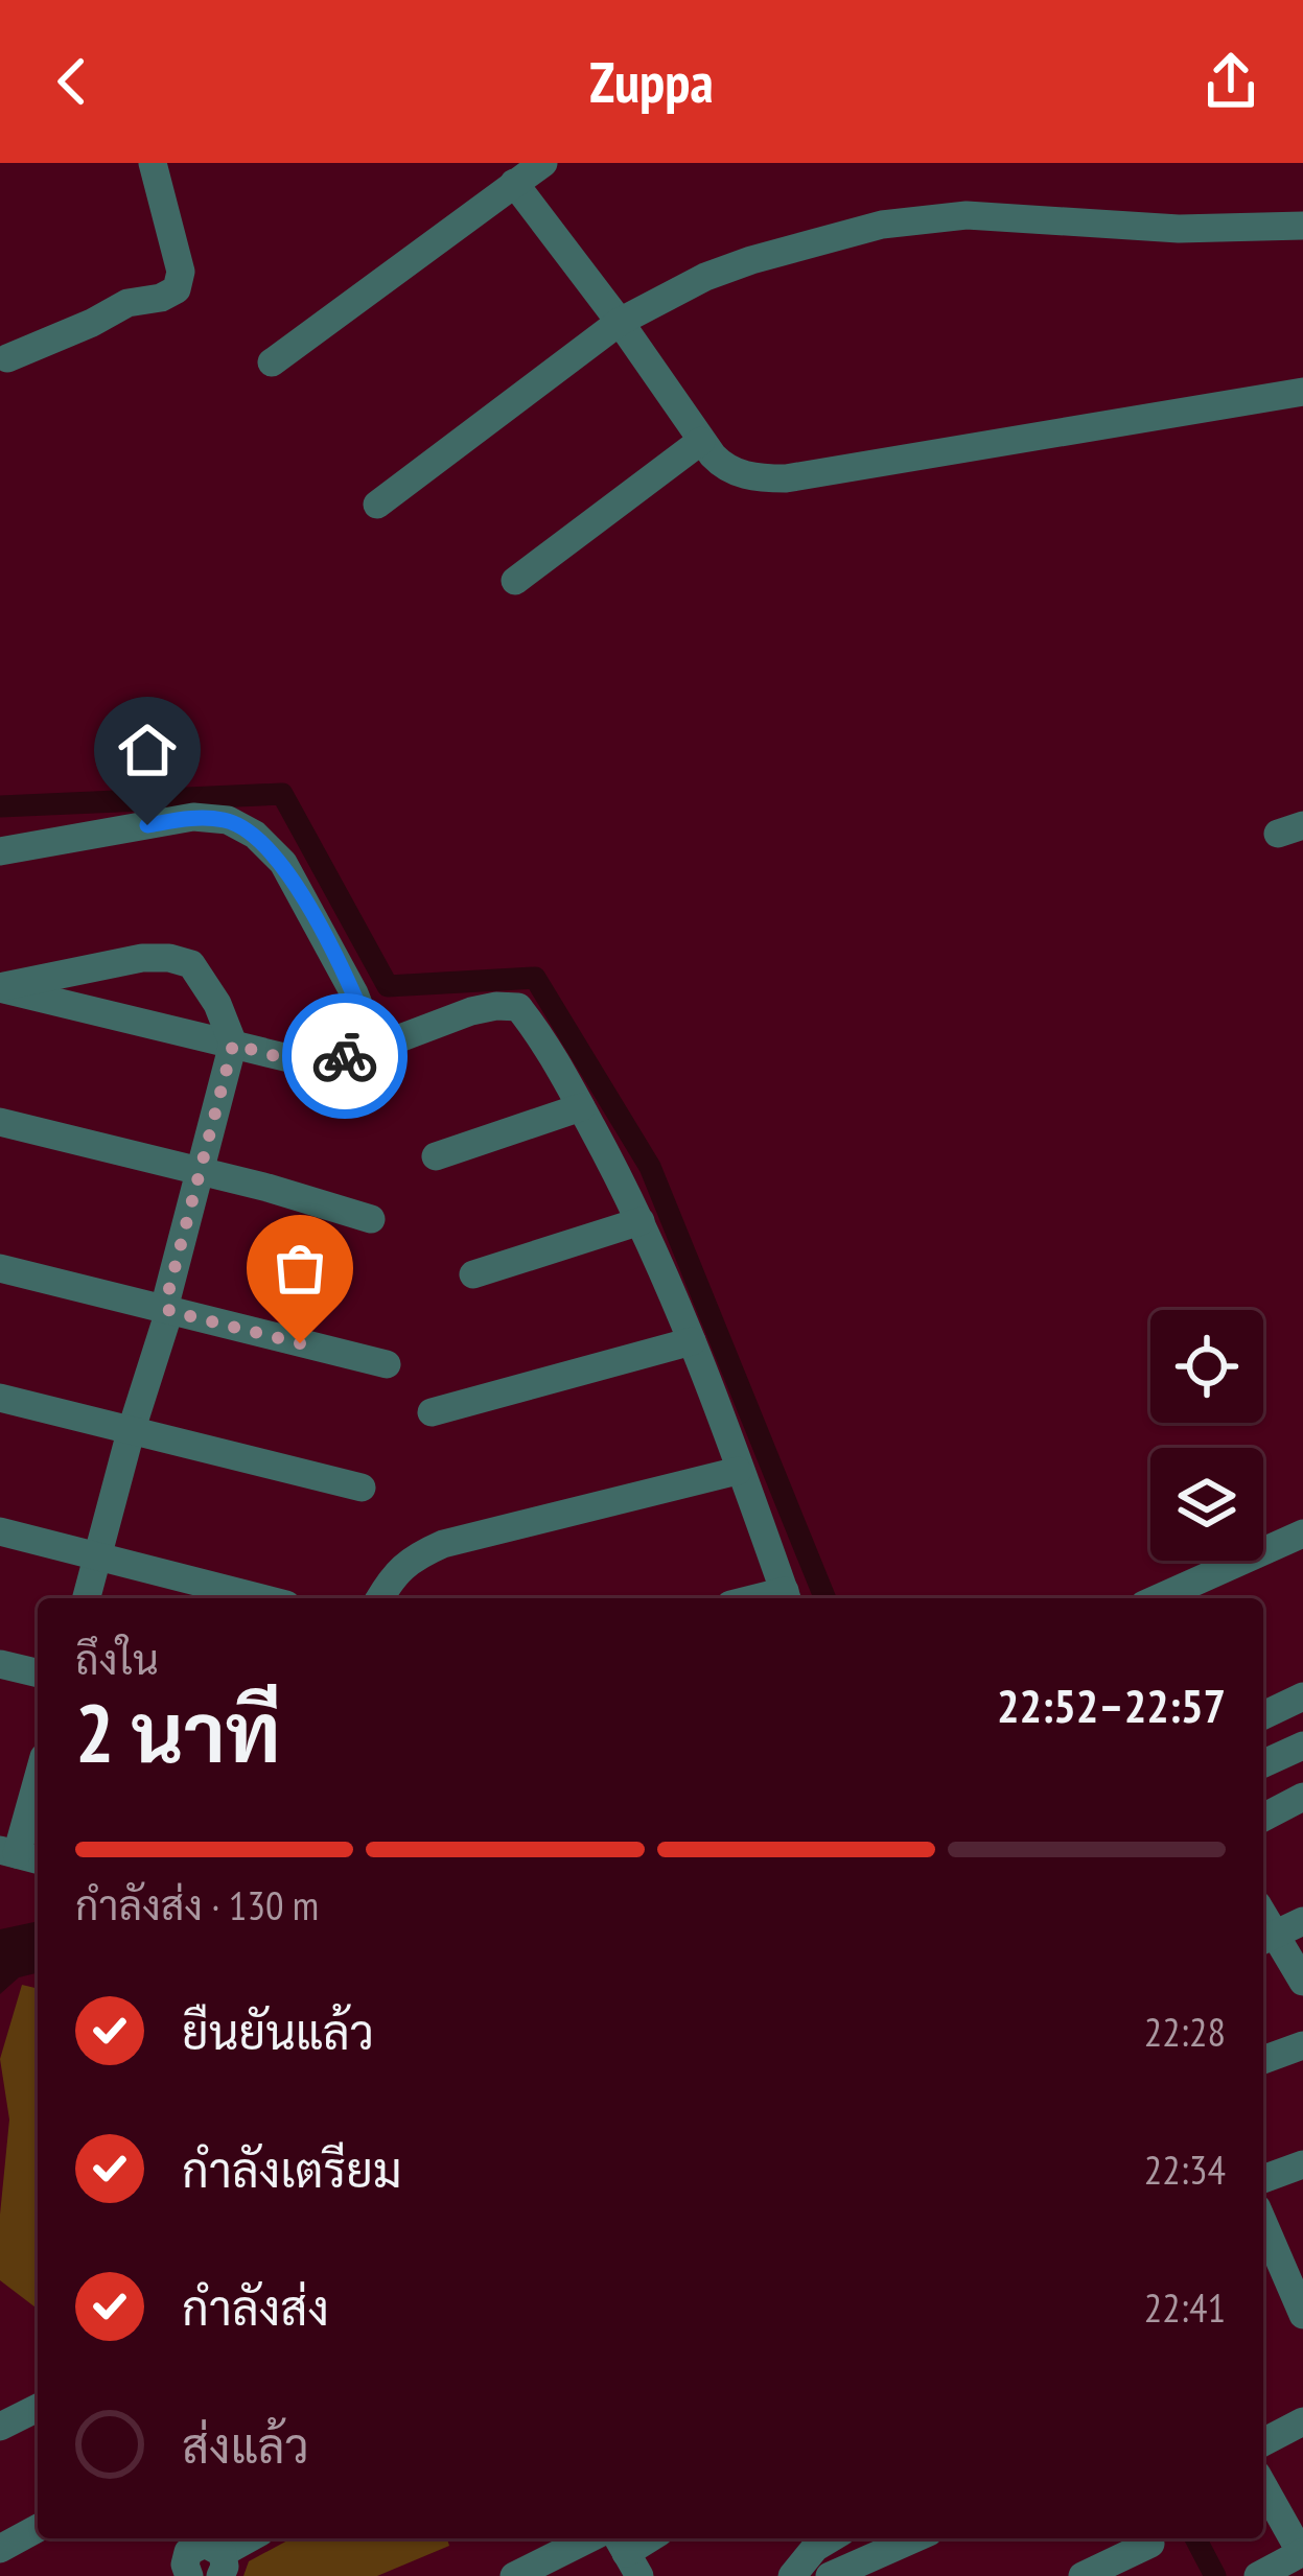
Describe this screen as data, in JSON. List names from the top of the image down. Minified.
{"page":{"header":"Zuppa","heading":["2 นาที","ถึงใน","22:52–22:57"],"bar":"กำลังส่ง · 130 m","list":[["ยืนยันแล้ว","22:28"],["กำลังเตรียม","22:34"],["กำลังส่ง","22:41"],"ส่งแล้ว"]}}
